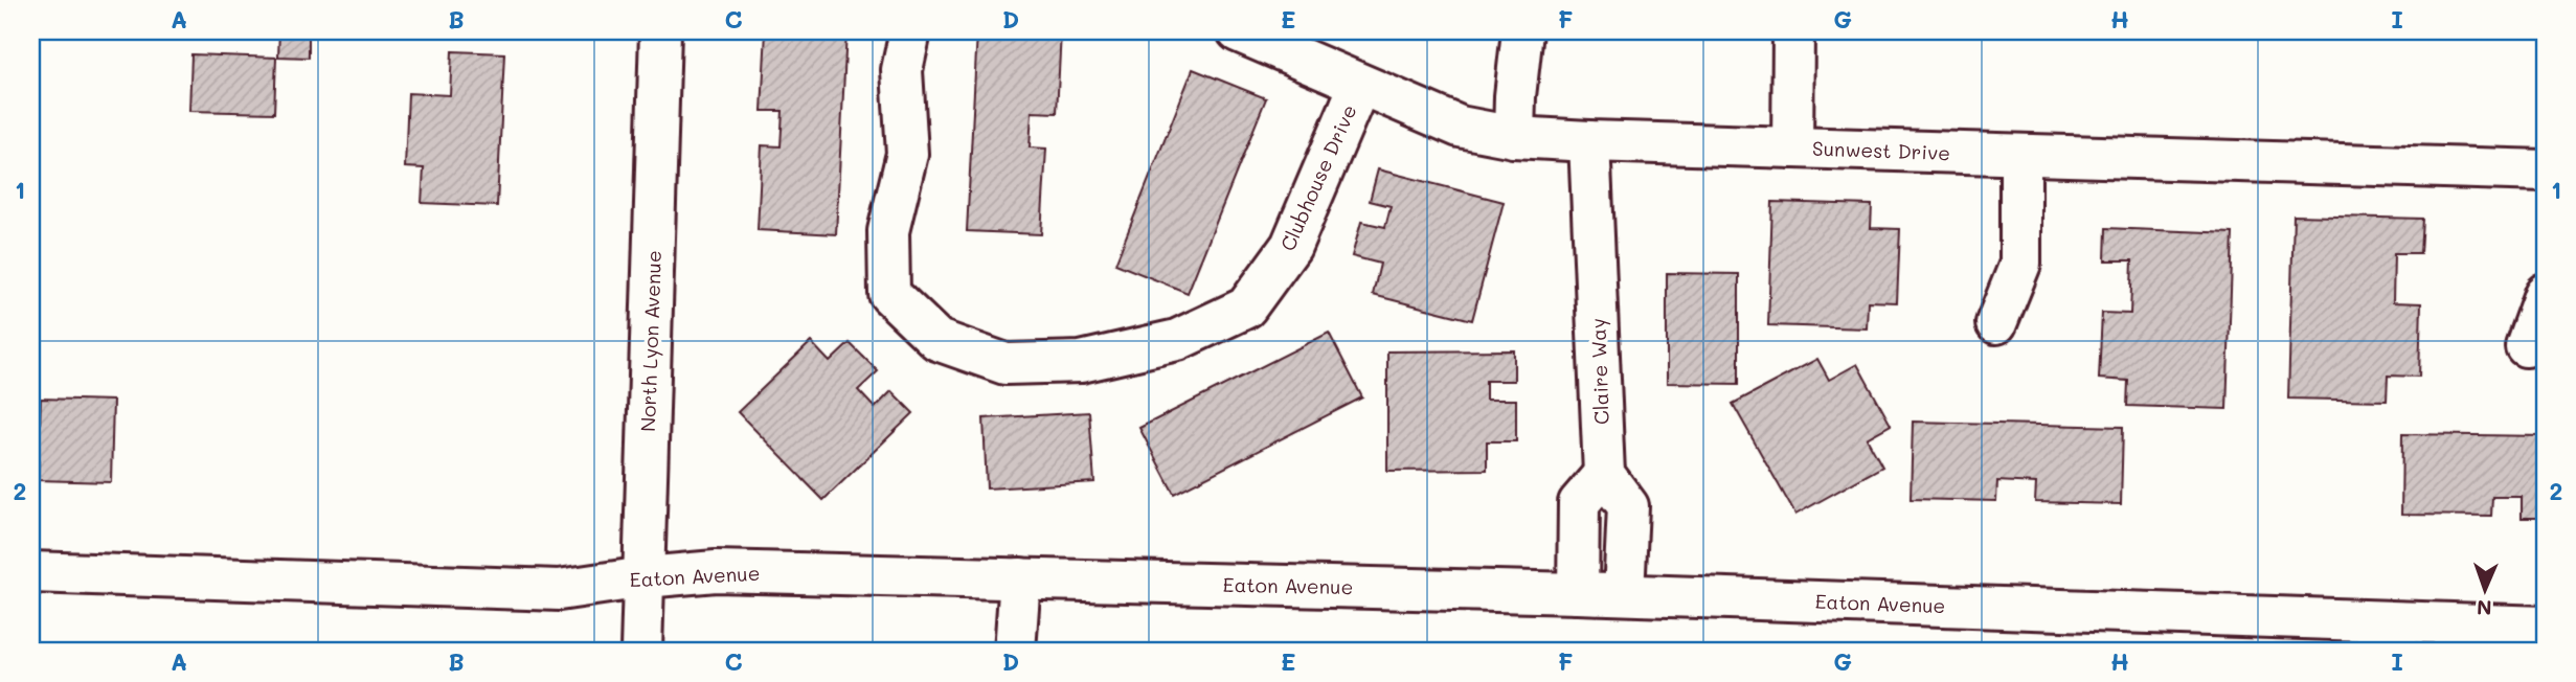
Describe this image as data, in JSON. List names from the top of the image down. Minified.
{"streets":{"street":["Sunwest Drive","Clubhouse Drive","North Lyon Avenue","Claire Way","Eaton Avenue"]},"crossings":[["Sunwest Drive","Clubhouse Drive"],["Sunwest Drive","Claire Way"],["North Lyon Avenue","Eaton Avenue"]],"north":"bottom","grid":{"columns":["A","B","C","D","E","F","G","H","I"],"rows":["1","2"]}}
